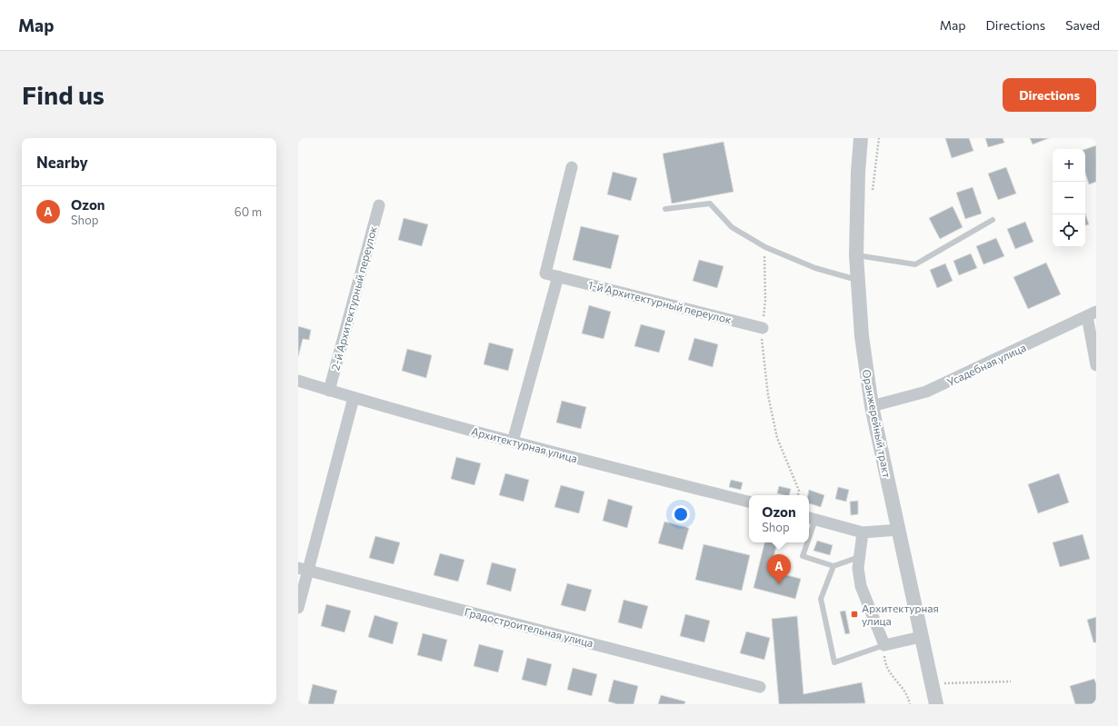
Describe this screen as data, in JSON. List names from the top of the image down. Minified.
{"streets":{"street":["2-й Архитектурный переулок","1-й Архитектурный переулок","Усадебная улица","Оранжерейный тракт","Архитектурная улица","Градостроительная улица"]},"crossings":[["2-й Архитектурный переулок","Архитектурная улица"],["Усадебная улица","Оранжерейный тракт"]],"places":{"transit":["Архитектурная улица"]},"page":{"header":"Map","nav":["Map","Directions","Saved"],"buttons":"Directions","title":"Find us","heading":"Nearby","map_buttons":["+","−"],"list":[{"mark":"A","name":"Ozon","note":"Shop","value":"60 m"}],"popup":["Ozon","Shop"],"pins":"A"}}
